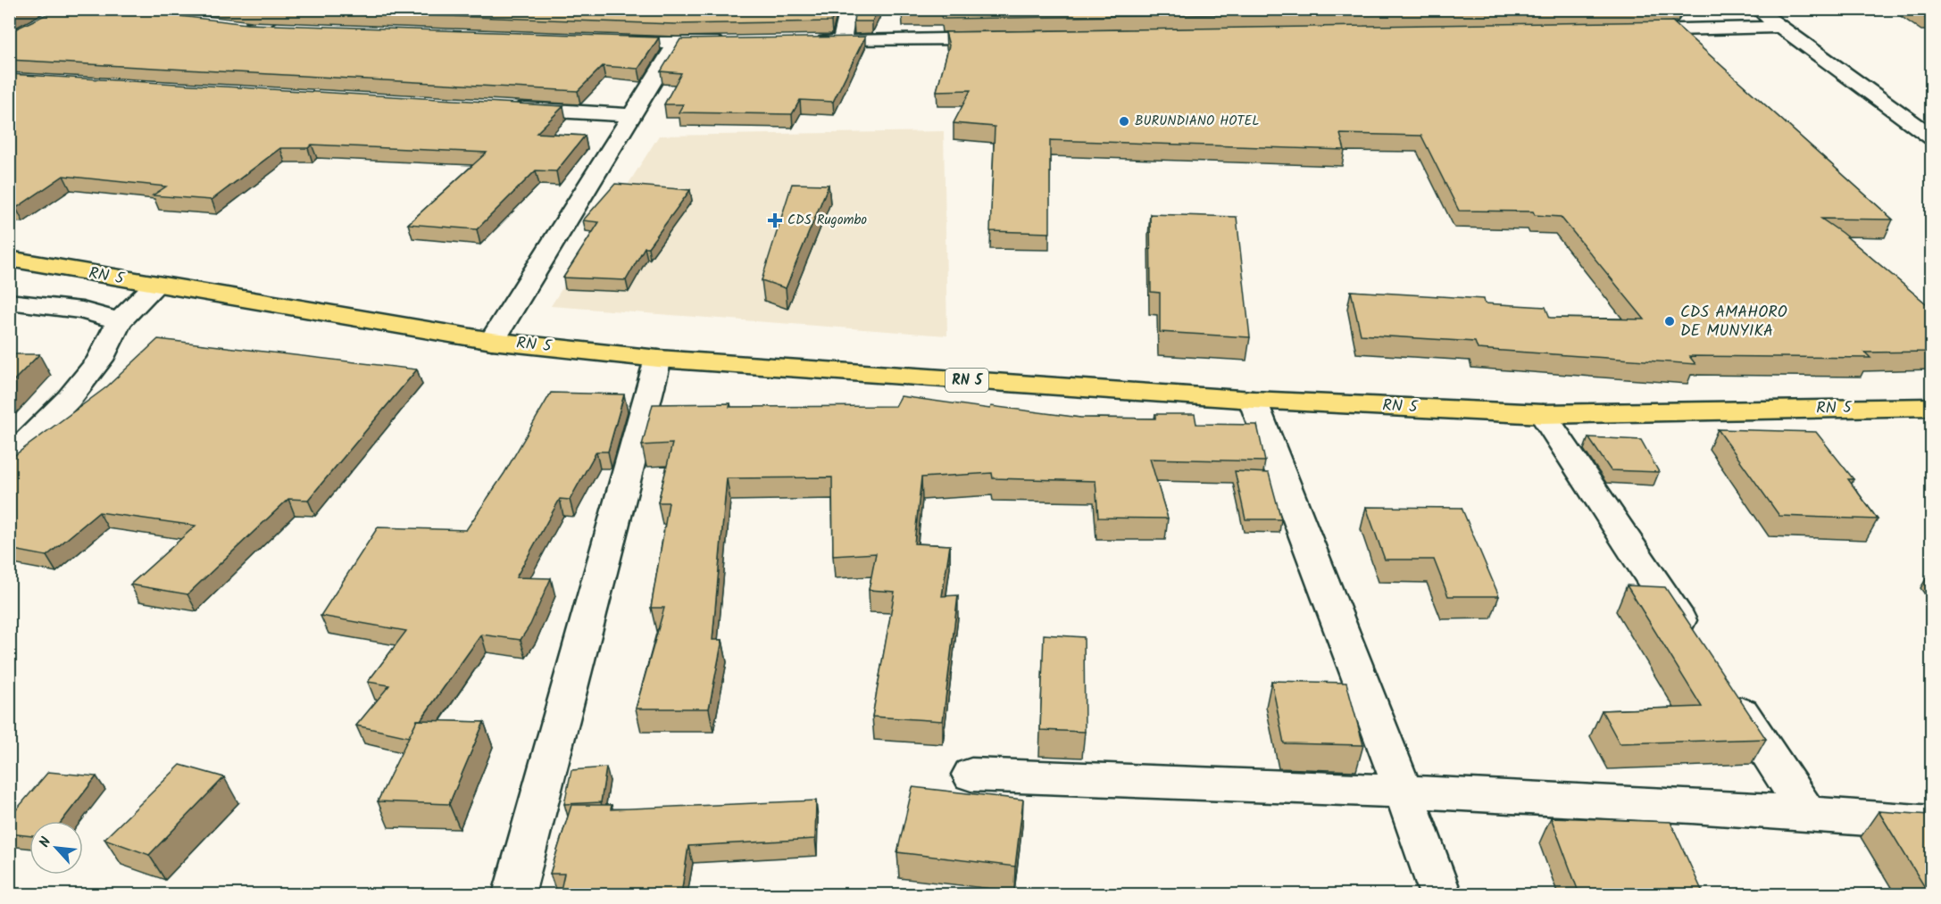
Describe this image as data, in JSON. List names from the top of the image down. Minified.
{"streets":{"main road":["RN 5"]},"places":{"other":["BURUNDIANO HOTEL","CDS AMAHORO DE MUNYIKA"],"health":["CDS Rugombo"]},"north":"top left"}
